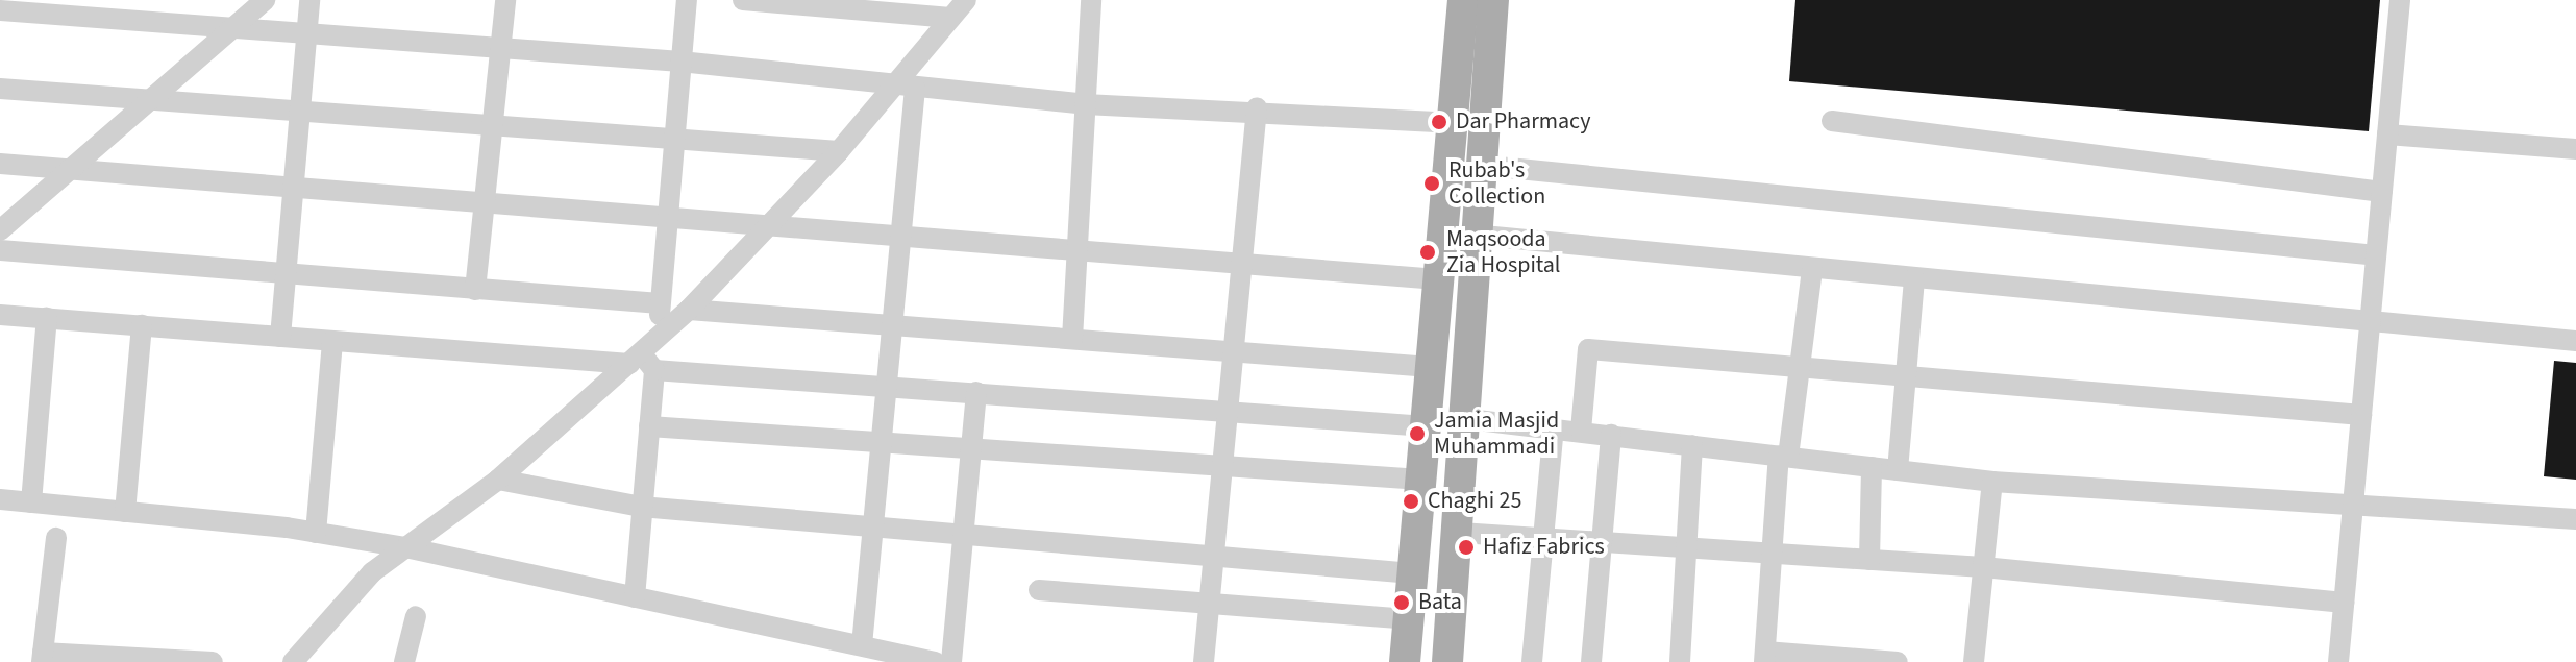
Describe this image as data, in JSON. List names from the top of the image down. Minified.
{"places":["Dar Pharmacy","Rubab's Collection","Maqsooda Zia Hospital","Jamia Masjid Muhammadi","Chaghi 25","Hafiz Fabrics","Bata"]}
